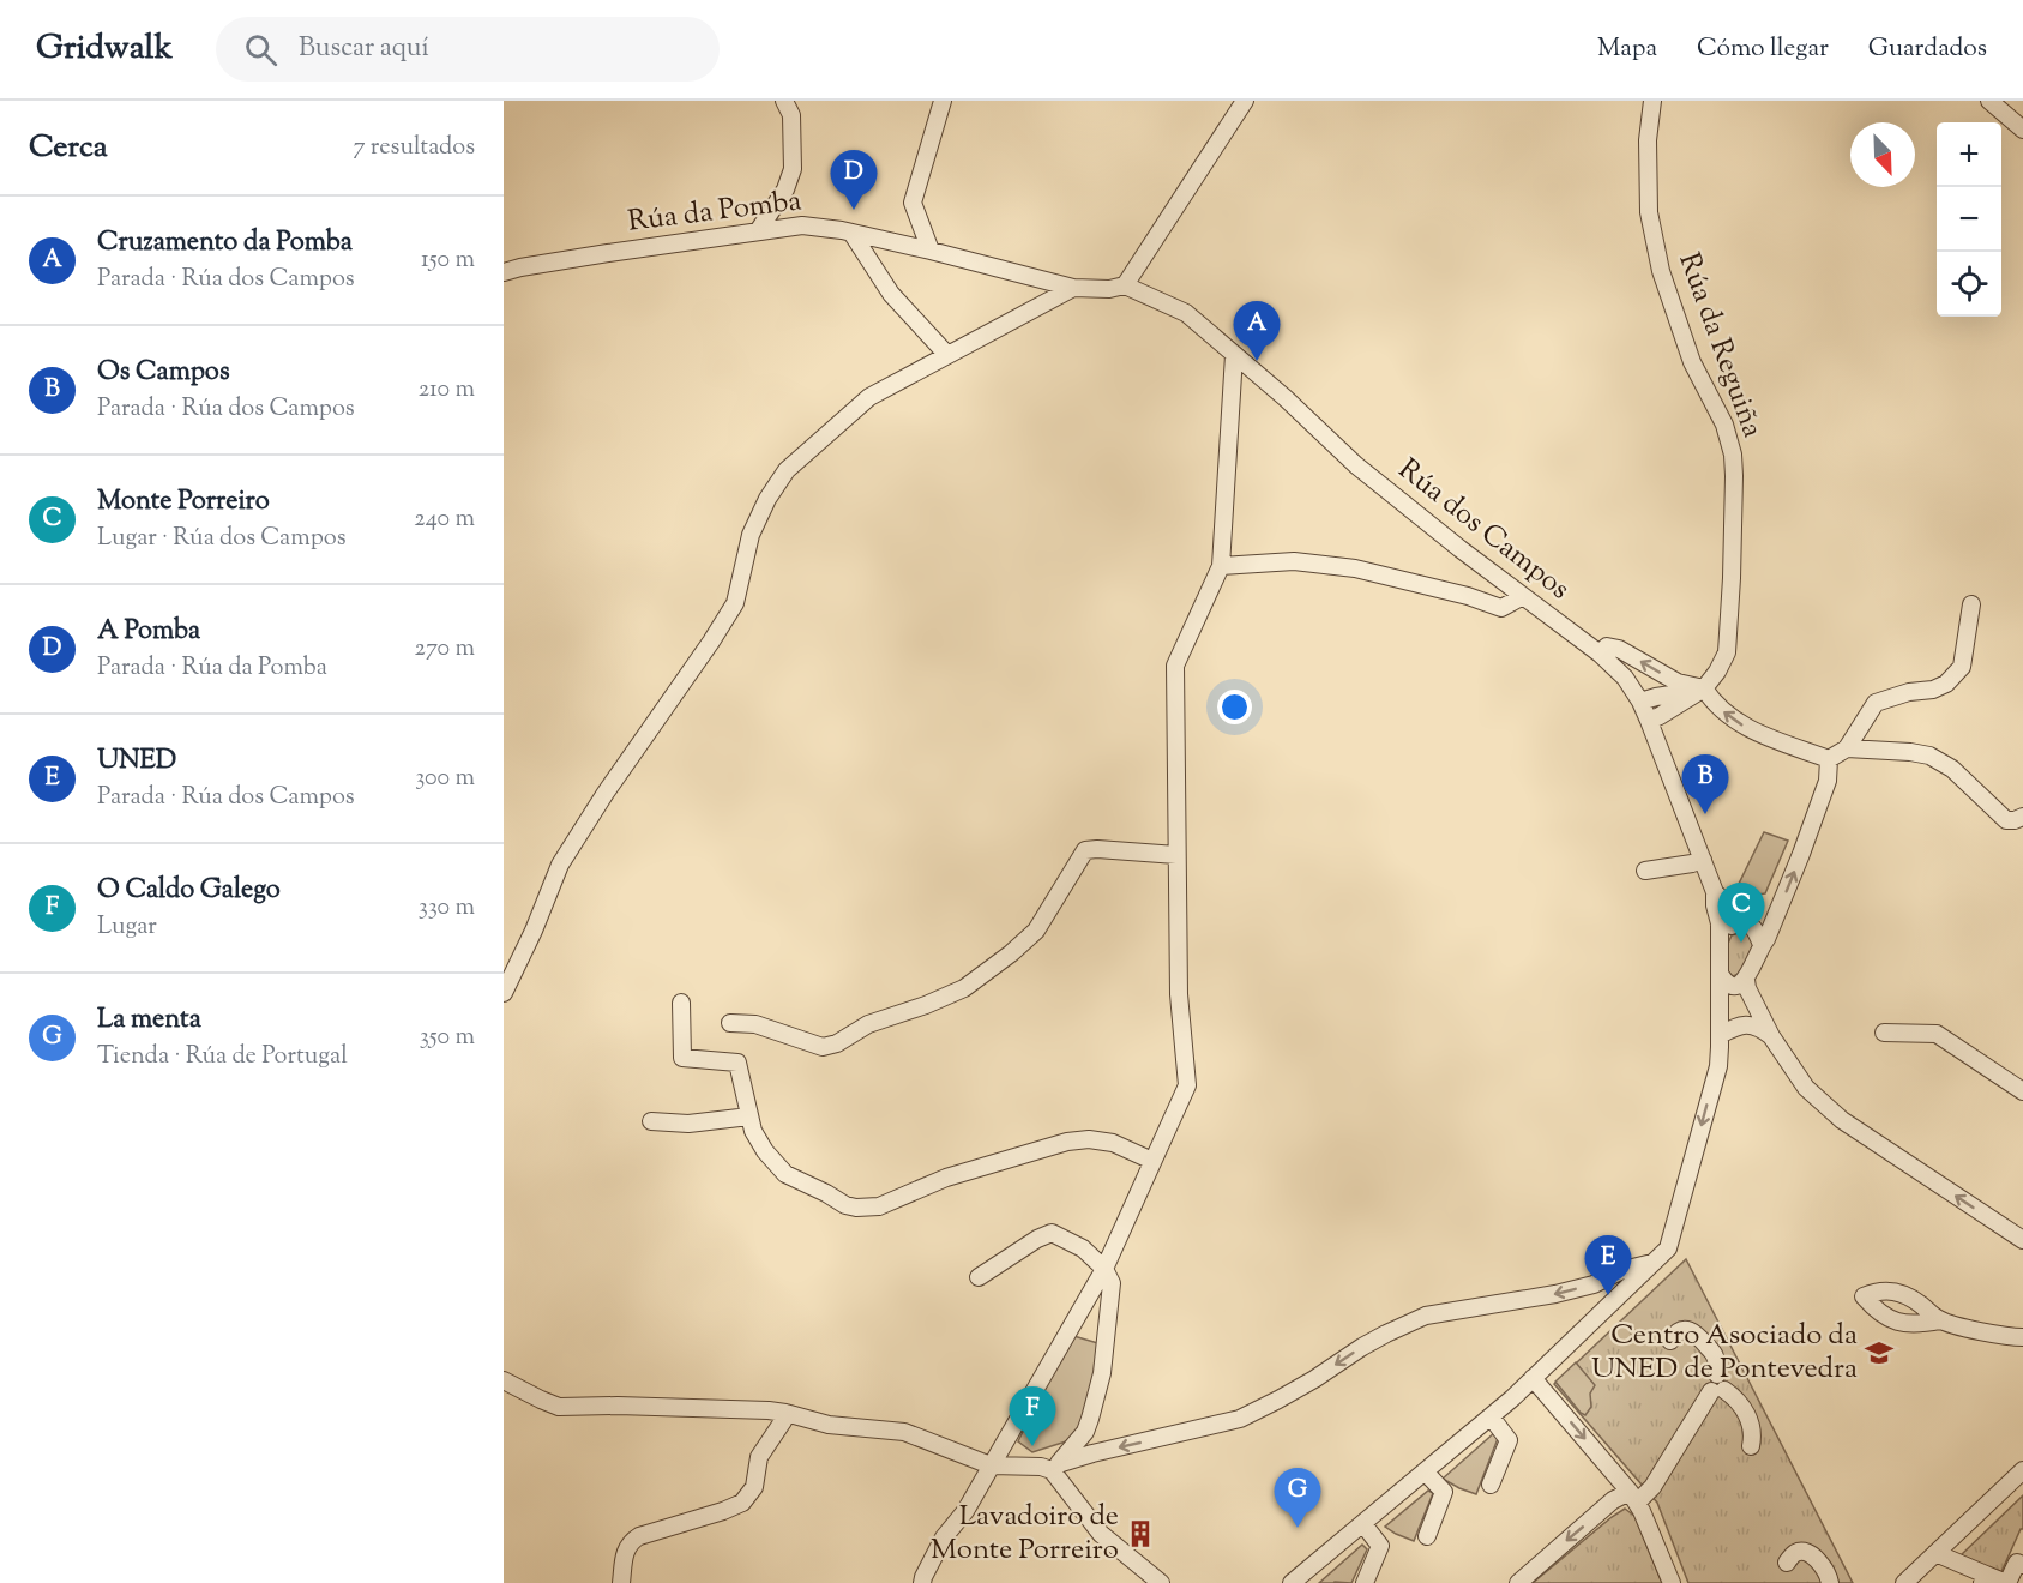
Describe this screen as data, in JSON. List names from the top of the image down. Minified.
{"streets":{"street":["Rúa da Pomba","Rúa da Reguiña","Rúa dos Campos"]},"crossings":[["Rúa da Pomba","Rúa dos Campos"],["Rúa da Reguiña","Rúa dos Campos"]],"places":{"school or university":["Centro Asociado da UNED de Pontevedra"],"building":["Lavadoiro de Monte Porreiro"]},"north":"bottom right","page":{"header":"Gridwalk","search":"Buscar aquí","nav":["Mapa","Cómo llegar","Guardados"],"heading":["Cerca","7 resultados"],"map_buttons":["+","−"],"pins":["D","A","B","C","E","F","G"],"list":[{"mark":"A","name":"Cruzamento da Pomba","note":"Parada · Rúa dos Campos","value":"150 m"},{"mark":"B","name":"Os Campos","note":"Parada · Rúa dos Campos","value":"210 m"},{"mark":"C","name":"Monte Porreiro","note":"Lugar · Rúa dos Campos","value":"240 m"},{"mark":"D","name":"A Pomba","note":"Parada · Rúa da Pomba","value":"270 m"},{"mark":"E","name":"UNED","note":"Parada · Rúa dos Campos","value":"300 m"},{"mark":"F","name":"O Caldo Galego","note":"Lugar","value":"330 m"},{"mark":"G","name":"La menta","note":"Tienda · Rúa de Portugal","value":"350 m"}]}}
